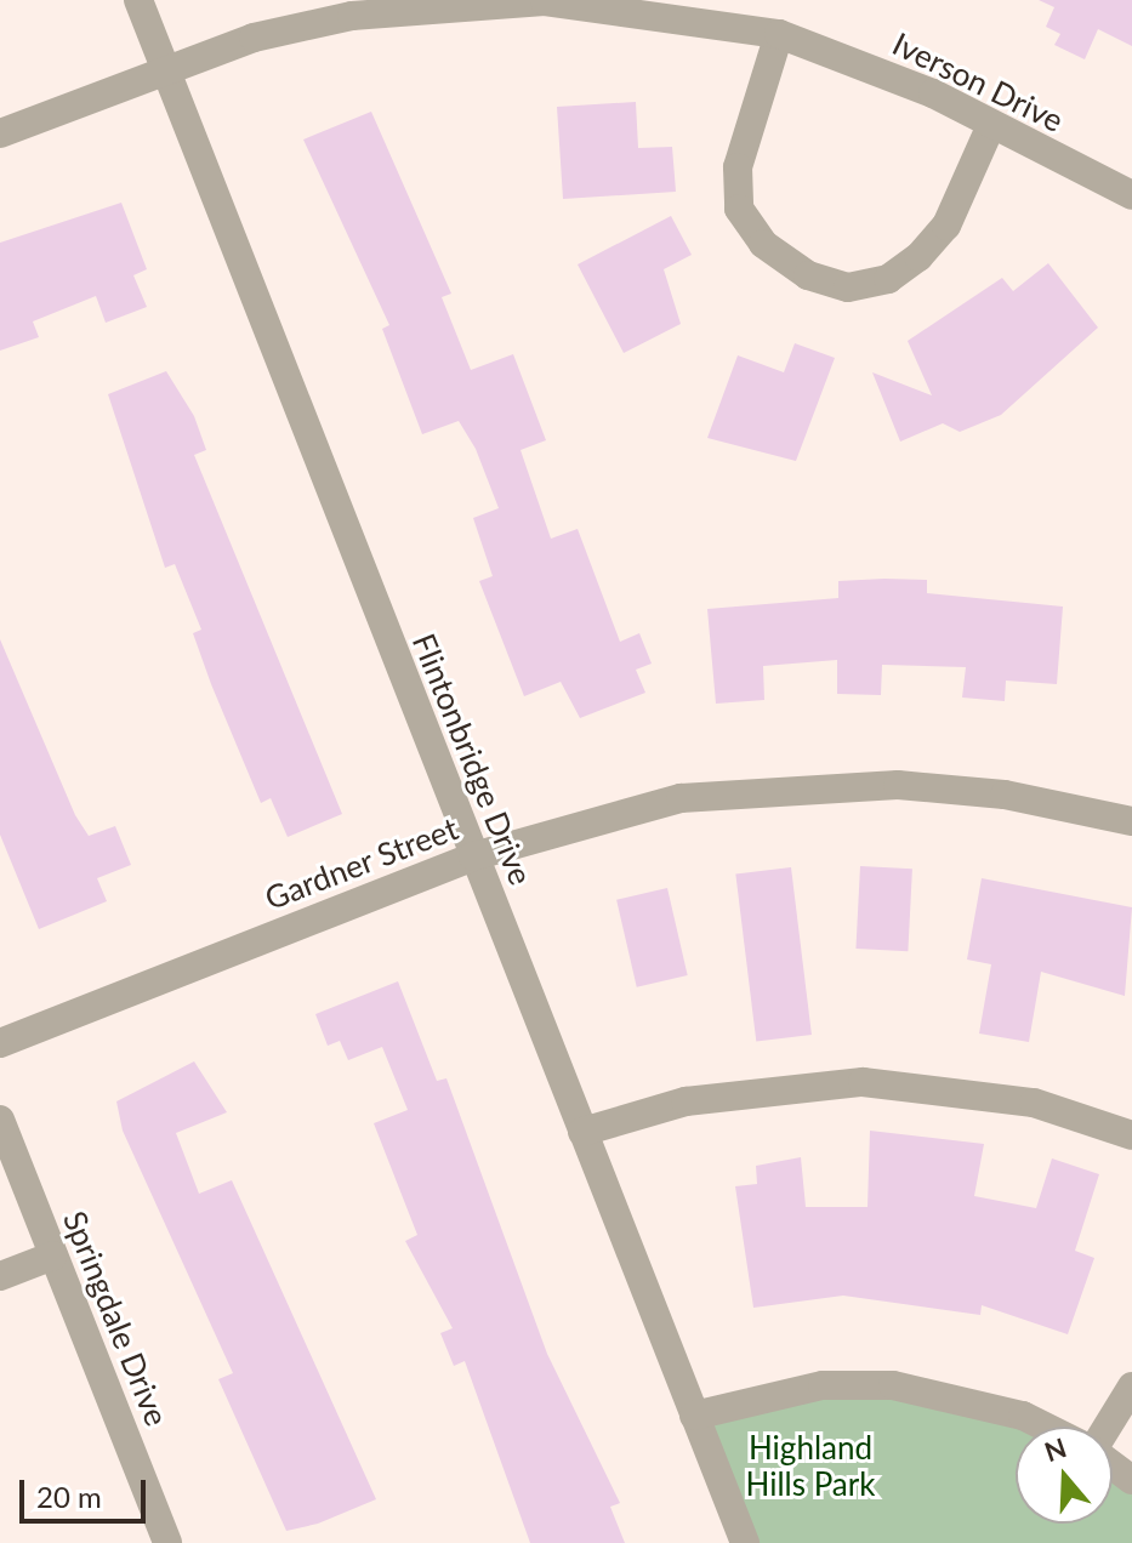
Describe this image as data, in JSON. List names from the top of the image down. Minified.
{"streets":{"street":["Iverson Drive","Flintonbridge Drive","Gardner Street","Springdale Drive"]},"crossings":[["Iverson Drive","Flintonbridge Drive"],["Flintonbridge Drive","Gardner Street"]],"parks":["Highland Hills Park"],"scale_bar":"20 m","north":"top"}
